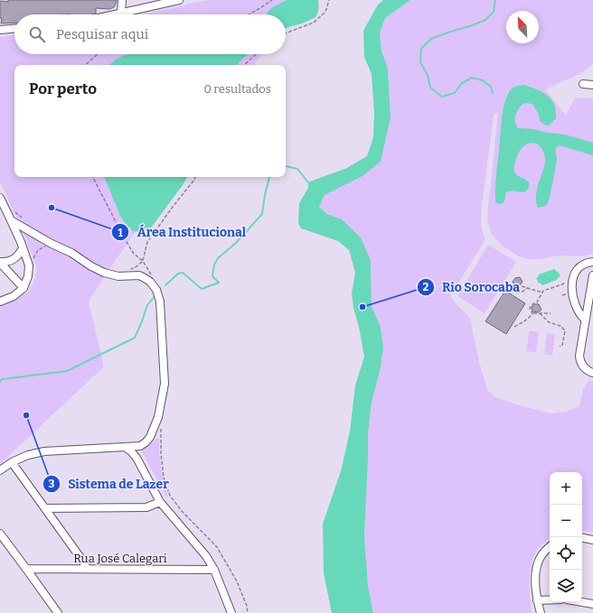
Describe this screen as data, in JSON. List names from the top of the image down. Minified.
{"streets":{"street":["Rua José Calegari"]},"places":["Área Institucional","Rio Sorocaba","Sistema de Lazer"],"north":"top left","page":{"search":"Pesquisar aqui","heading":["Por perto","0 resultados"],"map_buttons":["+","−"]}}
